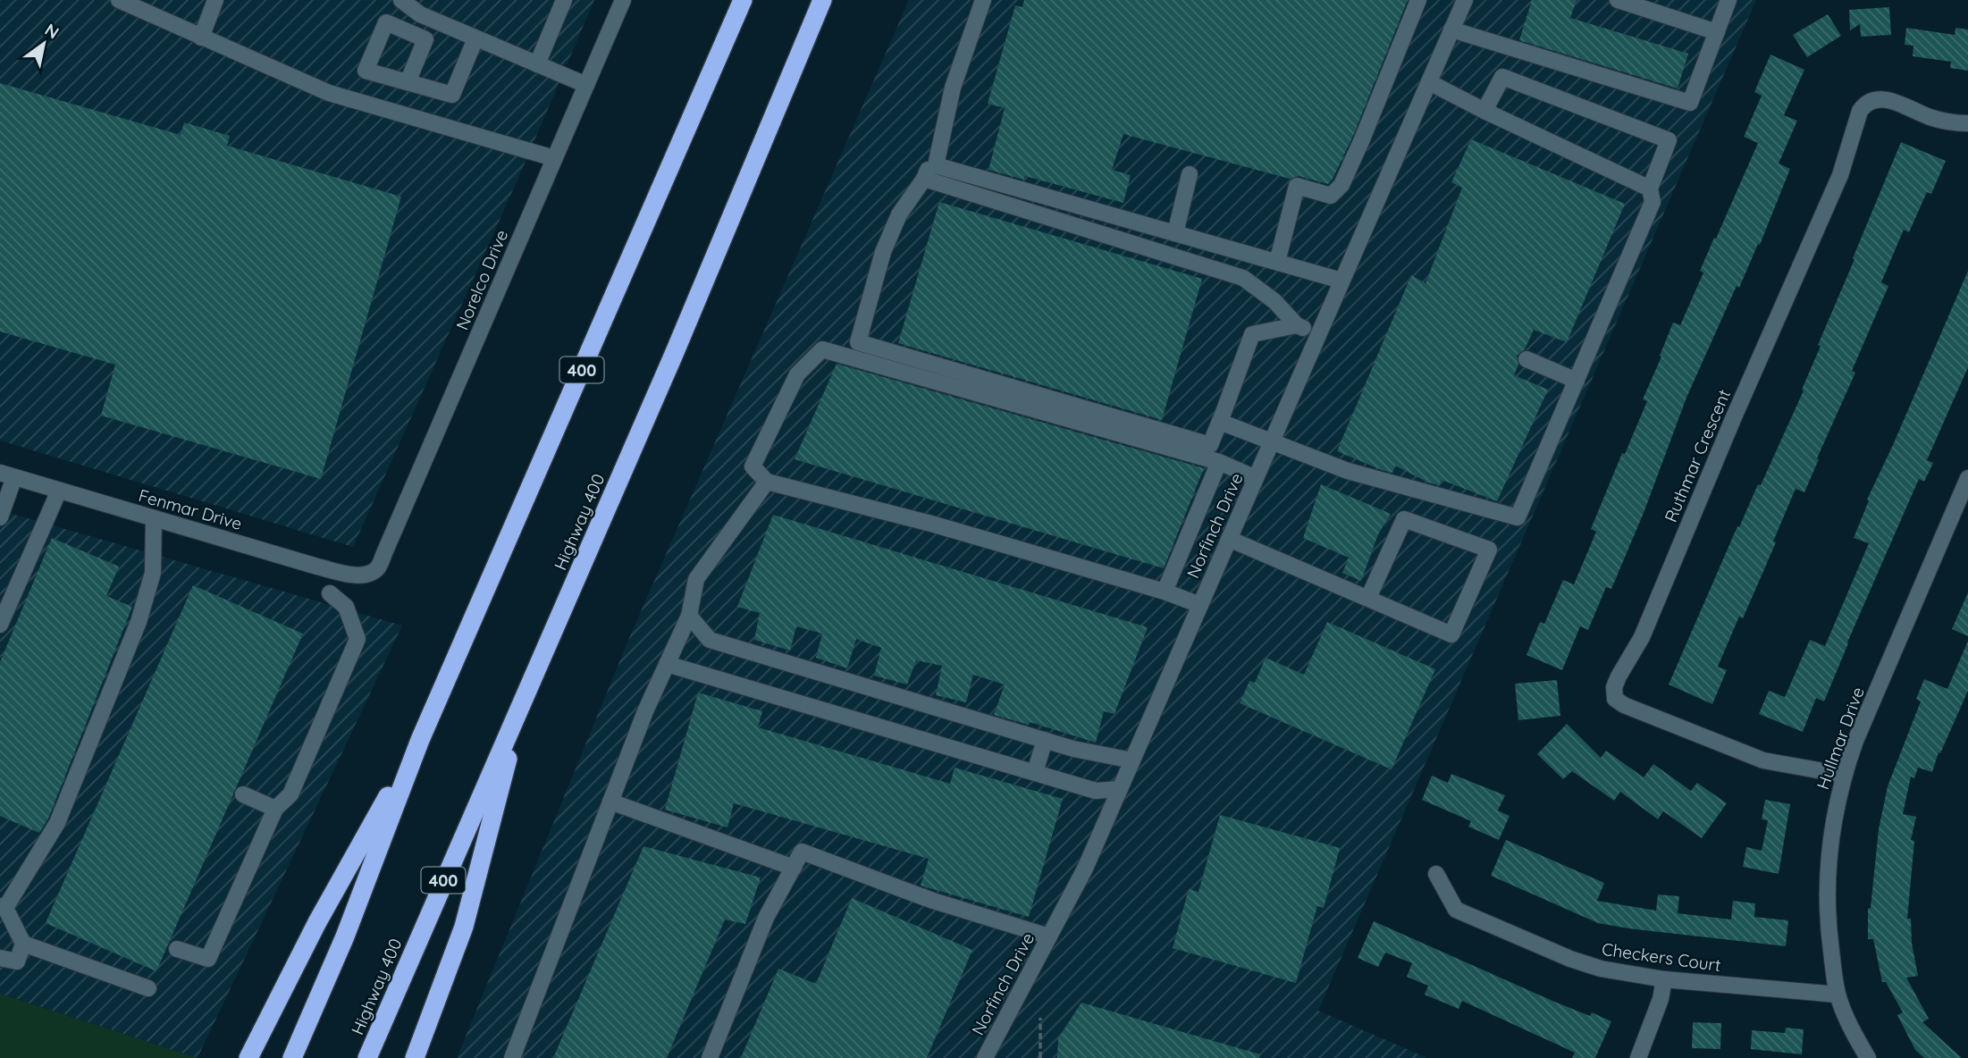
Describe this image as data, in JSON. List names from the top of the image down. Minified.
{"streets":{"highway":["400","Highway 400"],"street":["Norelco Drive","Ruthmar Crescent","Fenmar Drive","Norfinch Drive","Hullmar Drive","Checkers Court"]},"crossings":[["Norelco Drive","Fenmar Drive"],["Ruthmar Crescent","Hullmar Drive"],["Hullmar Drive","Checkers Court"]],"north":"top right"}
